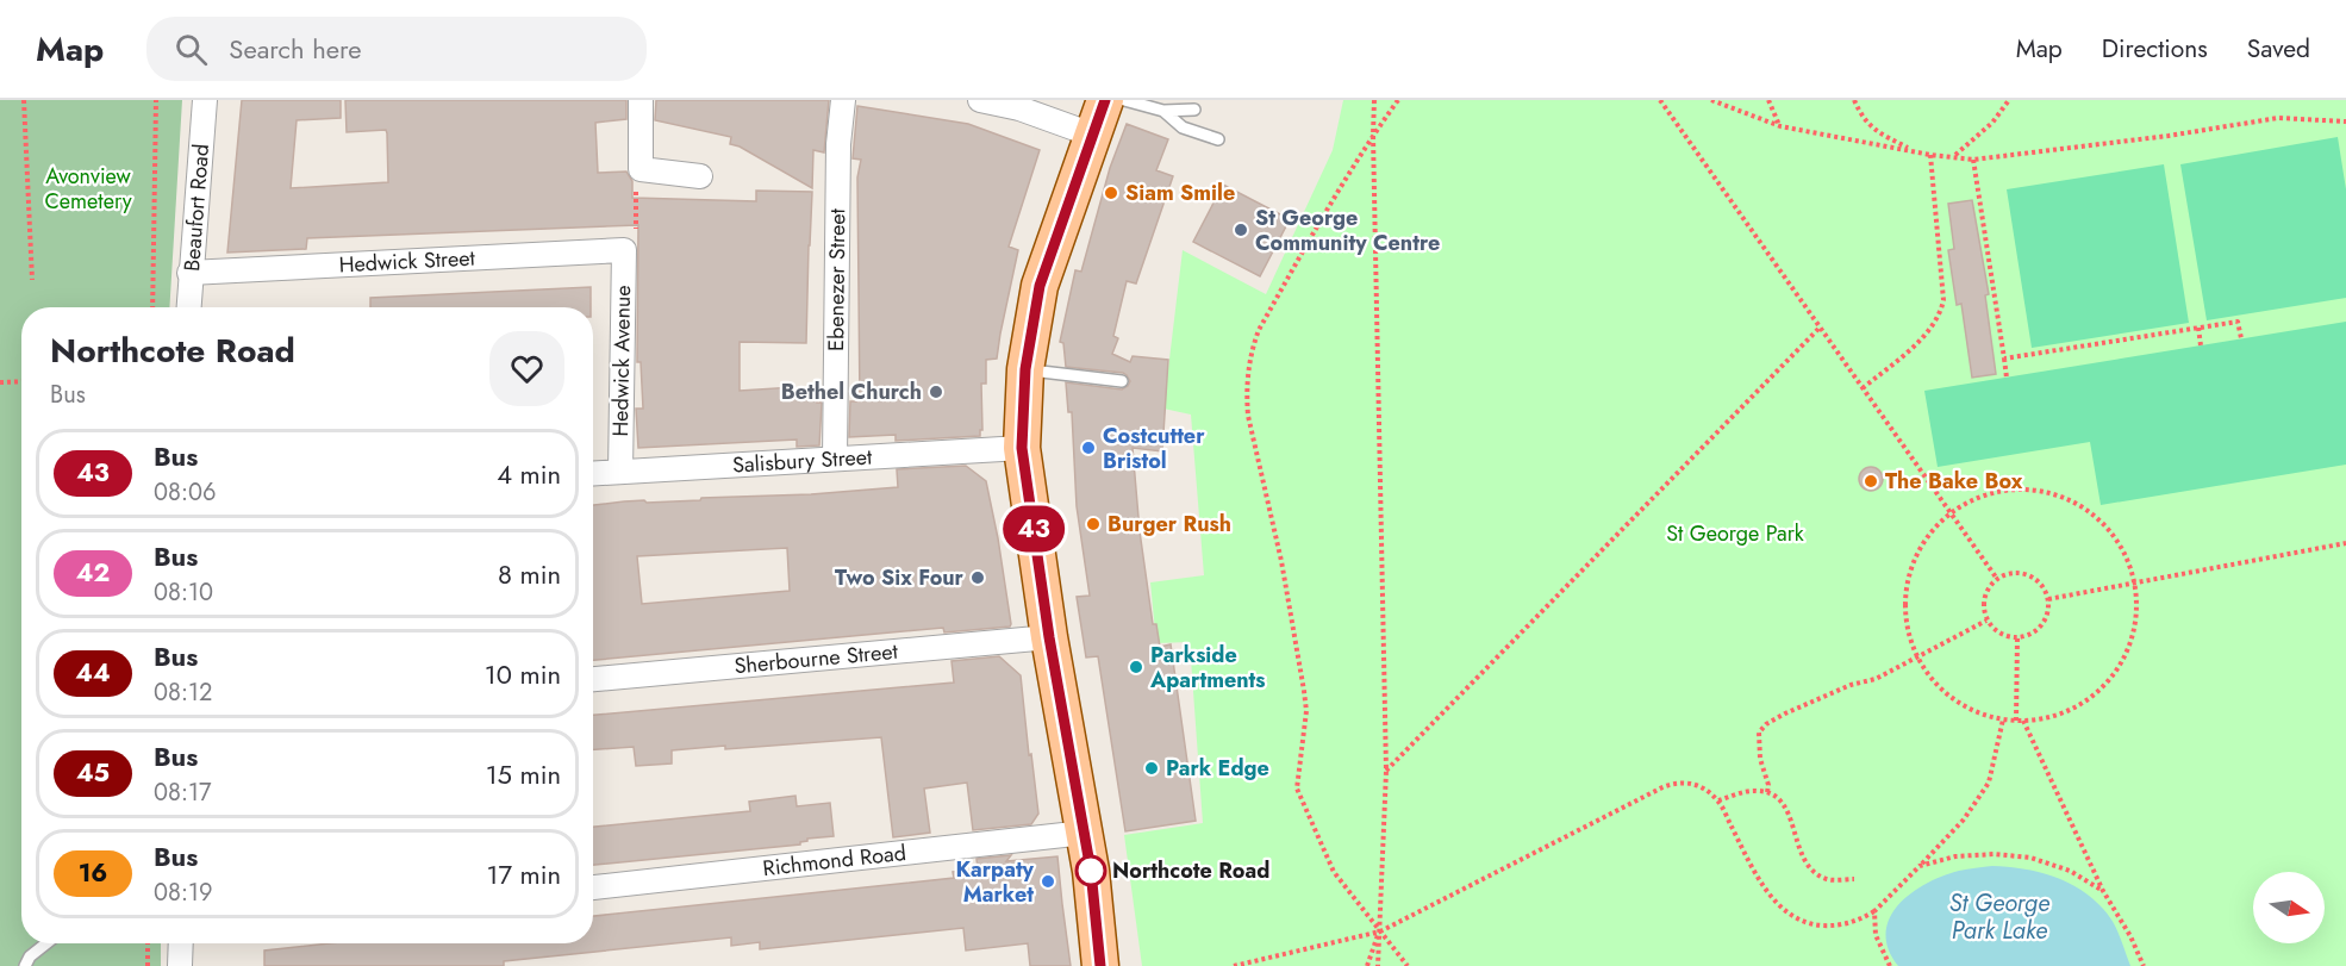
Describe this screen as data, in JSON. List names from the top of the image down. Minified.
{"streets":{"street":["Beaufort Road","Hedwick Street","Ebenezer Street","Hedwick Avenue","Salisbury Street","Sherbourne Street","Richmond Road"]},"crossings":[["Beaufort Road","Hedwick Street"],["Hedwick Street","Hedwick Avenue"],["Ebenezer Street","Salisbury Street"],["Hedwick Avenue","Salisbury Street"]],"water":["St George Park Lake"],"parks":["Avonview Cemetery","St George Park"],"places":["Siam Smile","St George Community Centre","Bethel Church","Costcutter Bristol","The Bake Box","Burger Rush","Two Six Four","Parkside Apartments","Park Edge","Northcote Road","Karpaty Market"],"lines":["bus line 43"],"north":"right","page":{"header":"Map","search":"Search here","nav":["Map","Directions","Saved"],"on_map":"43","heading":["Northcote Road","Bus"],"list":[{"mark":"43","name":"Bus","note":"08:06","value":"4 min"},{"mark":"42","name":"Bus","note":"08:10","value":"8 min"},{"mark":"44","name":"Bus","note":"08:12","value":"10 min"},{"mark":"45","name":"Bus","note":"08:17","value":"15 min"},{"mark":"16","name":"Bus","note":"08:19","value":"17 min"}]}}
